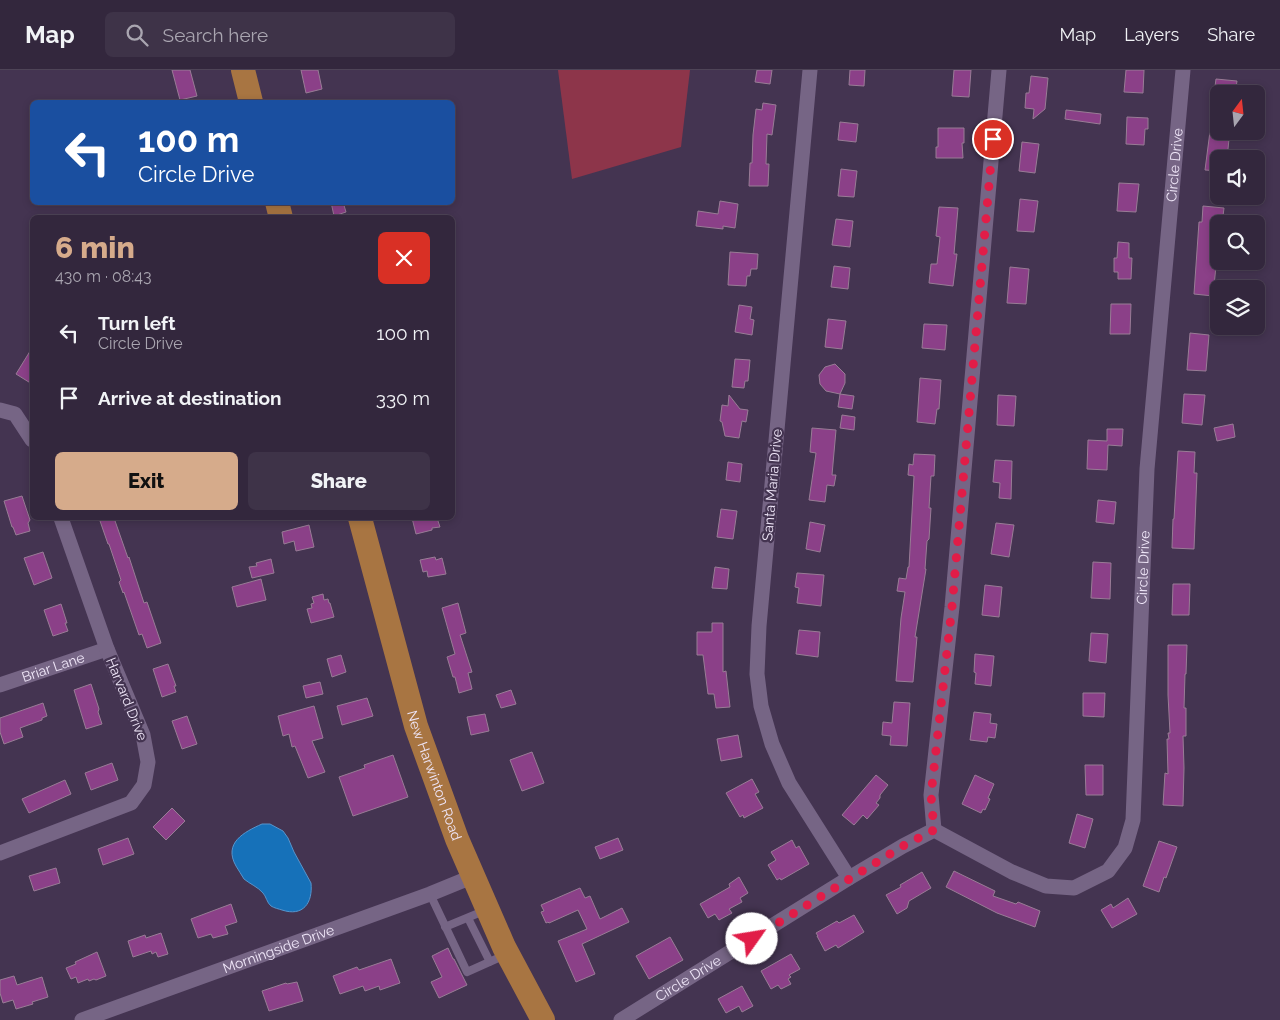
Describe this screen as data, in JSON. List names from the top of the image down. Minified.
{"streets":{"main road":["New Harwinton Road"],"street":["Circle Drive","Santa Maria Drive","Briar Lane","Harvard Drive","Morningside Drive"]},"crossings":[["Circle Drive","Santa Maria Drive"],["Briar Lane","Harvard Drive"],["New Harwinton Road","Morningside Drive"]],"north":"top","page":{"header":"Map","search":"Search here","nav":["Map","Layers","Share"],"turn":["100 m","Circle Drive"],"heading":["6 min","430 m · 08:43"],"list":[{"name":"Turn left","note":"Circle Drive","value":"100 m"},{"name":"Arrive at destination","value":"330 m"}],"buttons":["Exit","Share"]}}
